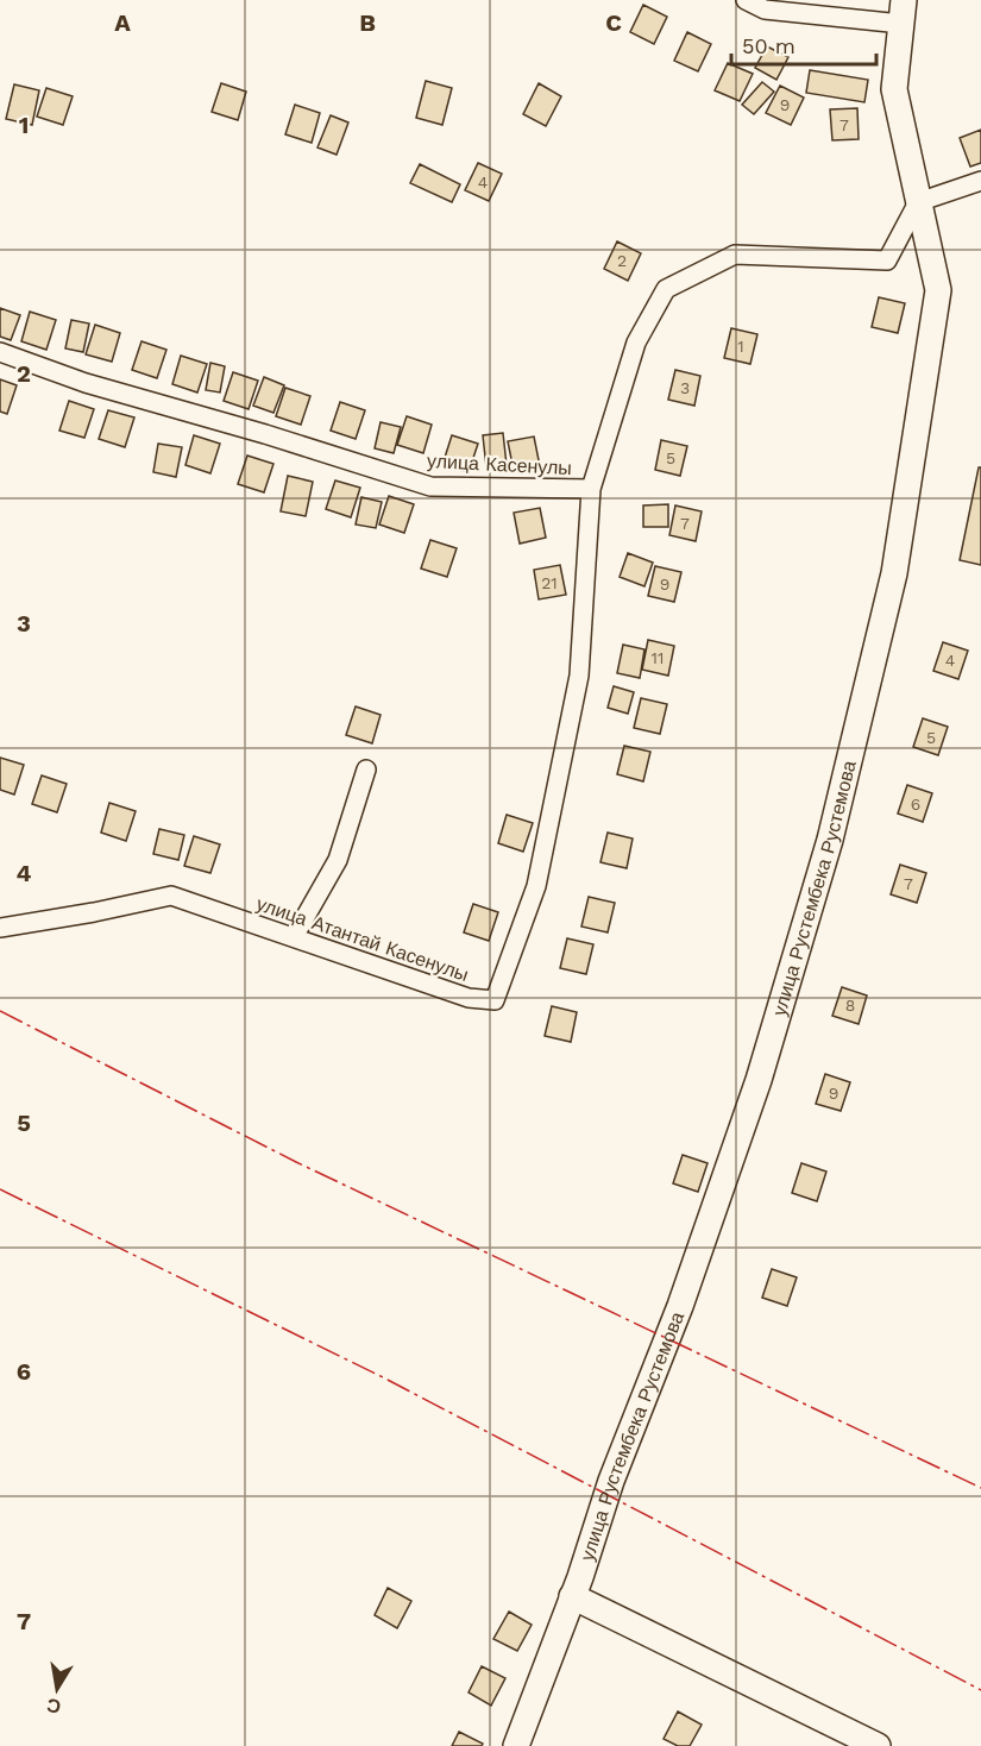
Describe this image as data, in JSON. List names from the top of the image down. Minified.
{"streets":{"street":["улица Касенулы","улица Рустембека Рустемова","улица Атантай Касенулы"]},"crossings":[["улица Касенулы","улица Рустембека Рустемова"],["улица Касенулы","улица Атантай Касенулы"]],"house_numbers":["9","7","4","2","1","3","5","7","21","9","11","4","5","6","7","8","9"],"scale_bar":"50 m","north":"bottom","grid":{"columns":["A","B","C"],"rows":["1","2","3","4","5","6","7"]}}
